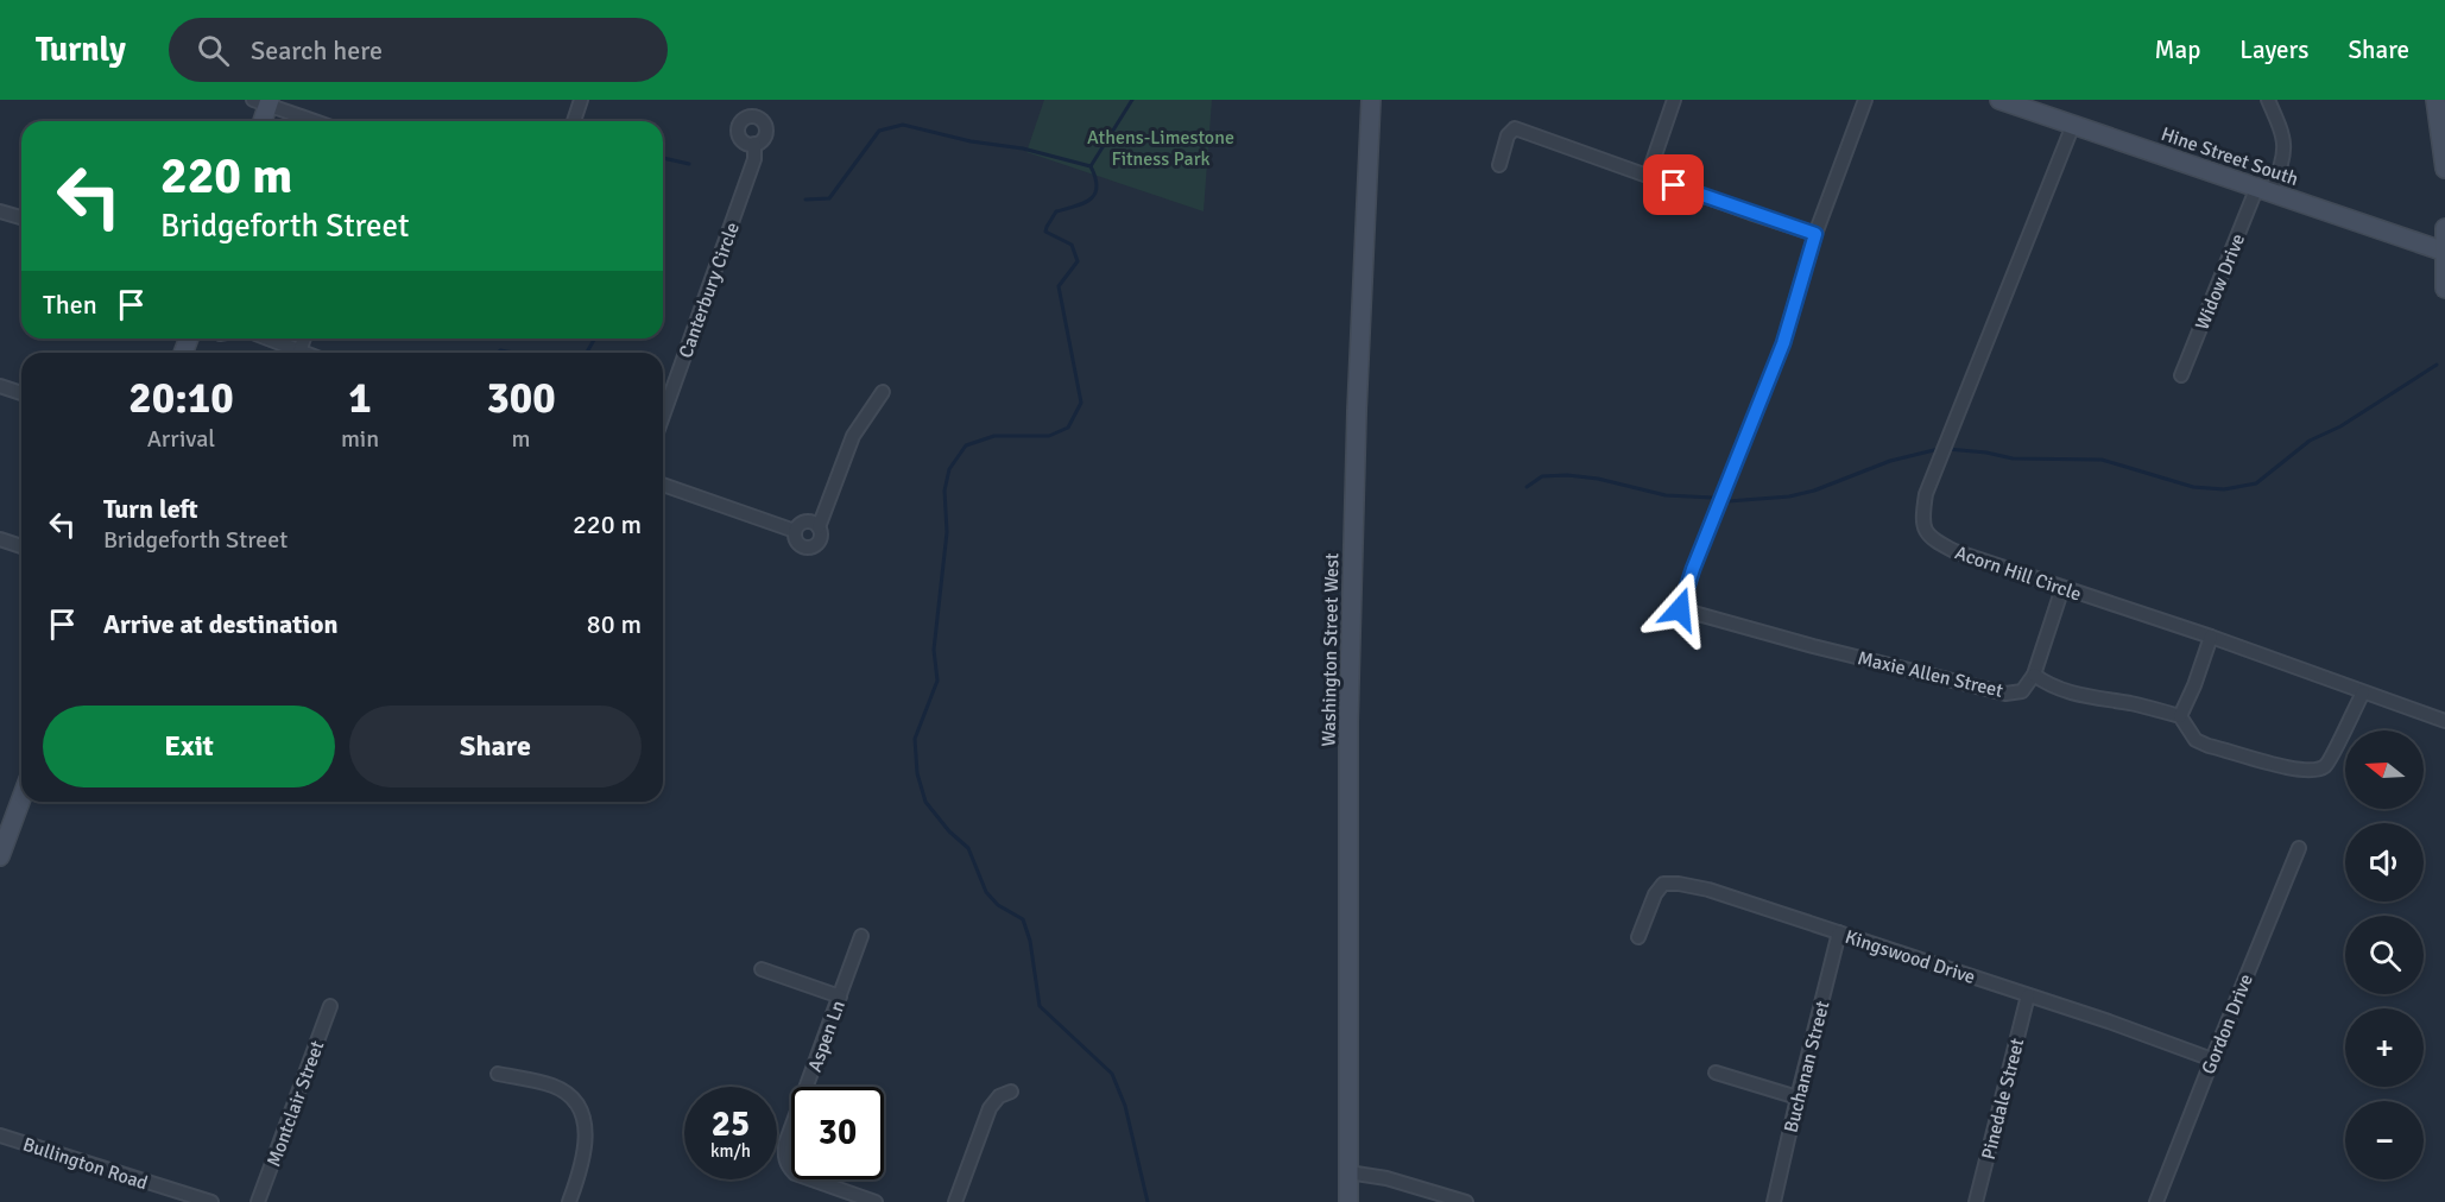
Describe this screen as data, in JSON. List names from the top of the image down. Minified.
{"streets":{"street":["Hine Street South","Widow Drive","Canterbury Circle","Acorn Hill Circle","Washington Street West","Maxie Allen Street","Kingswood Drive","Gordon Drive","Aspen Ln","Buchanan Street","Pinedale Street","Montclair Street","Bullington Road"]},"crossings":[["Hine Street South","Widow Drive"],["Hine Street South","Acorn Hill Circle"],["Kingswood Drive","Gordon Drive"],["Kingswood Drive","Buchanan Street"],["Kingswood Drive","Pinedale Street"]],"parks":["Athens-Limestone Fitness Park"],"north":"left","page":{"header":"Turnly","search":"Search here","nav":["Map","Layers","Share"],"turn":["220 m","Bridgeforth Street"],"then":"Then","eta":["20:10","Arrival","1","min","300","m"],"list":[{"name":"Turn left","note":"Bridgeforth Street","value":"220 m"},{"name":"Arrive at destination","value":"80 m"}],"buttons":["Exit","Share"],"map_buttons":["+","−"],"speed":"25 km/h","limit":"30"}}
